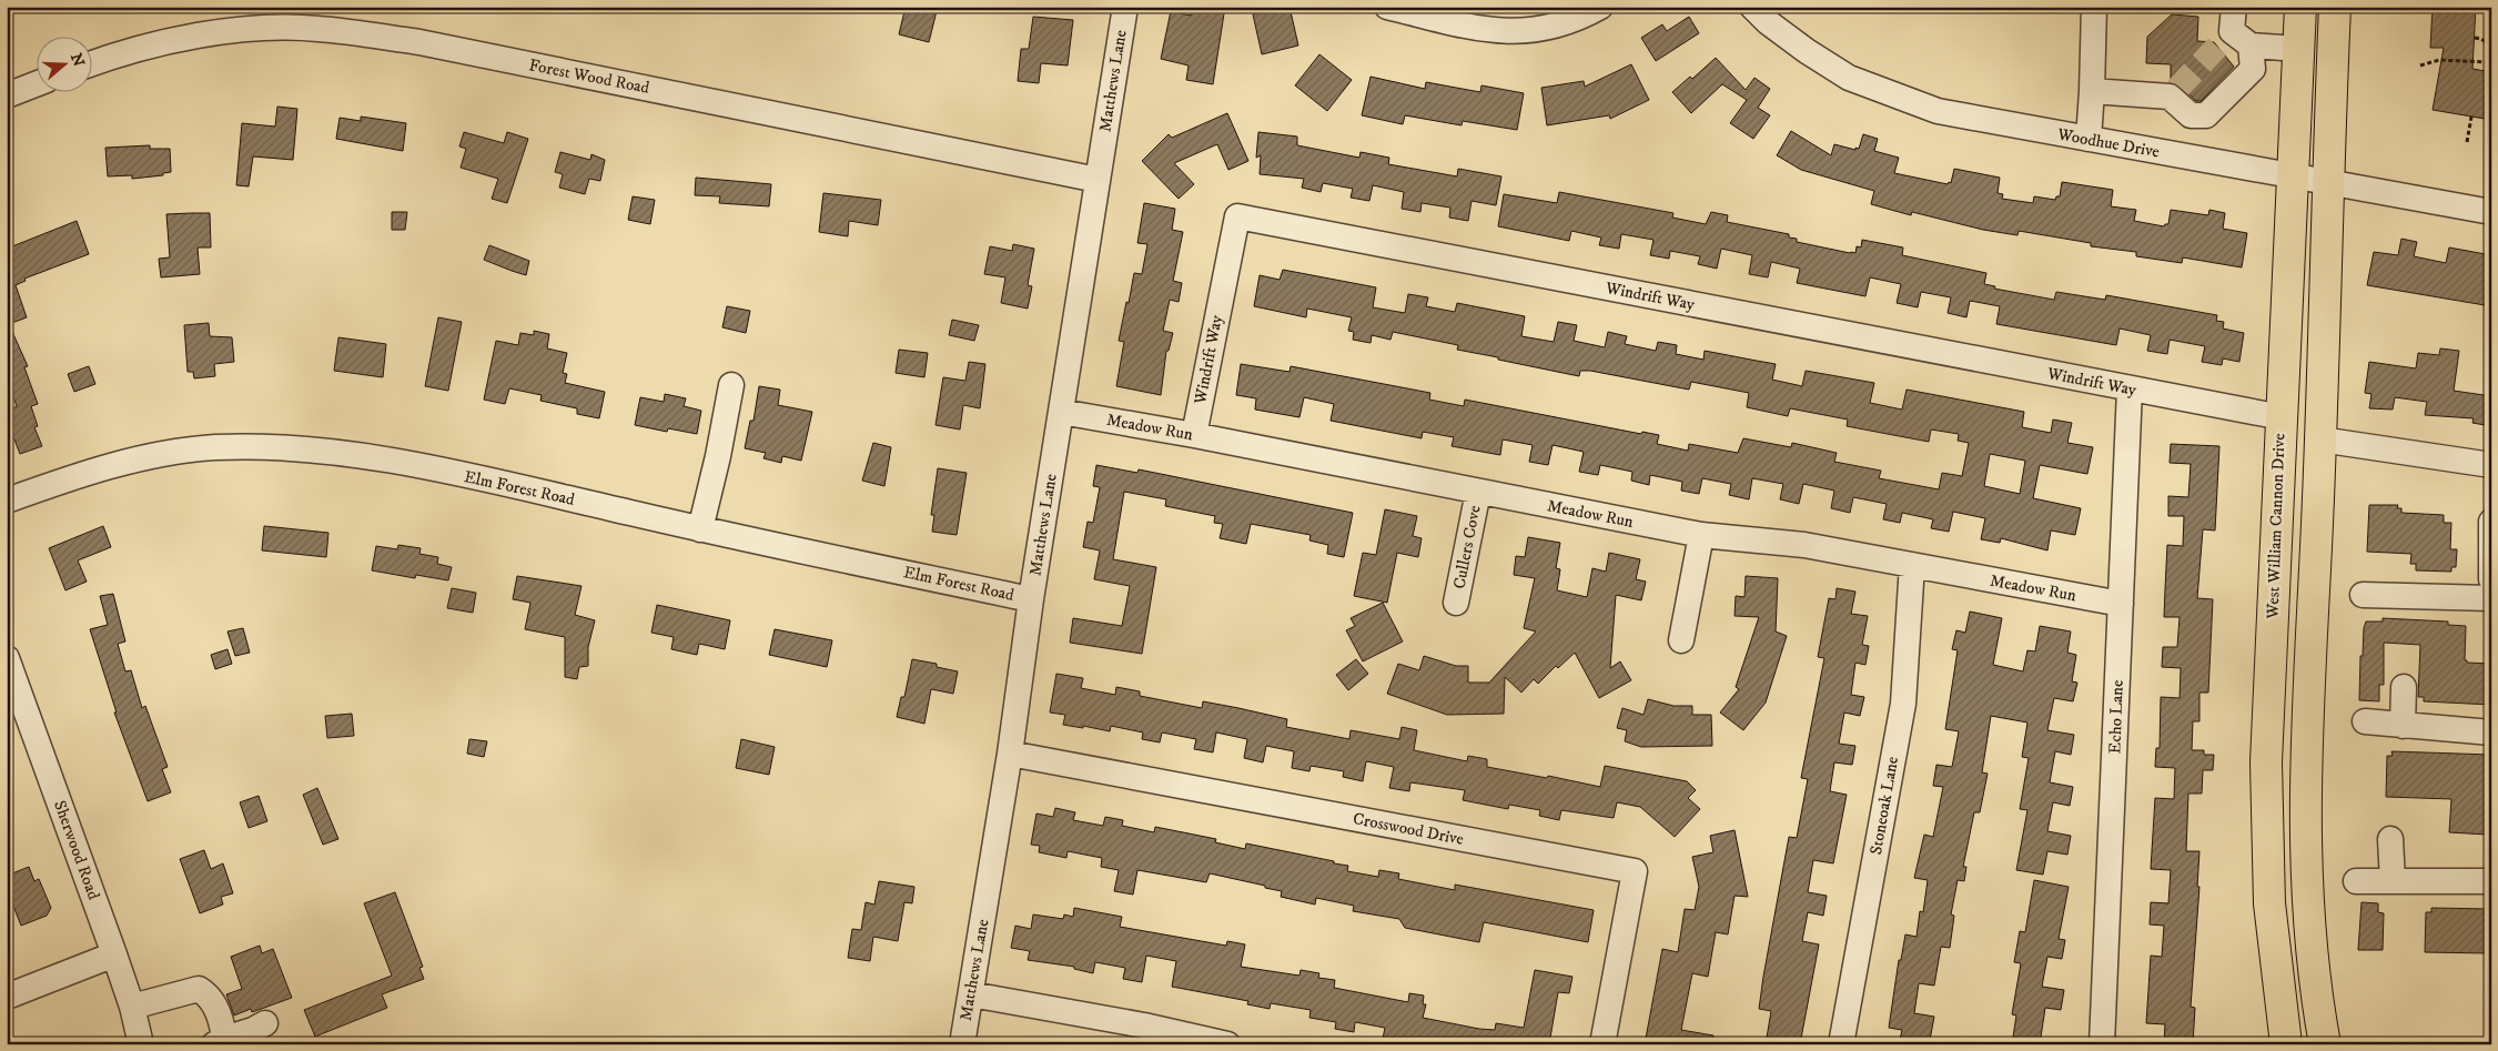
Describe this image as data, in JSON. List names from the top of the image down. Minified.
{"streets":{"main road":["West William Cannon Drive"],"street":["Forest Wood Road","Matthews Lane","Woodhue Drive","Windrift Way","Meadow Run","Elm Forest Road","Cullers Cove","Echo Lane","Stoneoak Lane","Crosswood Drive","Sherwood Road"]},"crossings":[["Forest Wood Road","Matthews Lane"],["Matthews Lane","Meadow Run"],["Matthews Lane","Elm Forest Road"],["Matthews Lane","Crosswood Drive"],["Woodhue Drive","West William Cannon Drive"],["Windrift Way","Meadow Run"],["Windrift Way","West William Cannon Drive"],["Windrift Way","Echo Lane"],["Meadow Run","Cullers Cove"],["Meadow Run","Echo Lane"],["Meadow Run","Stoneoak Lane"]],"north":"right"}
